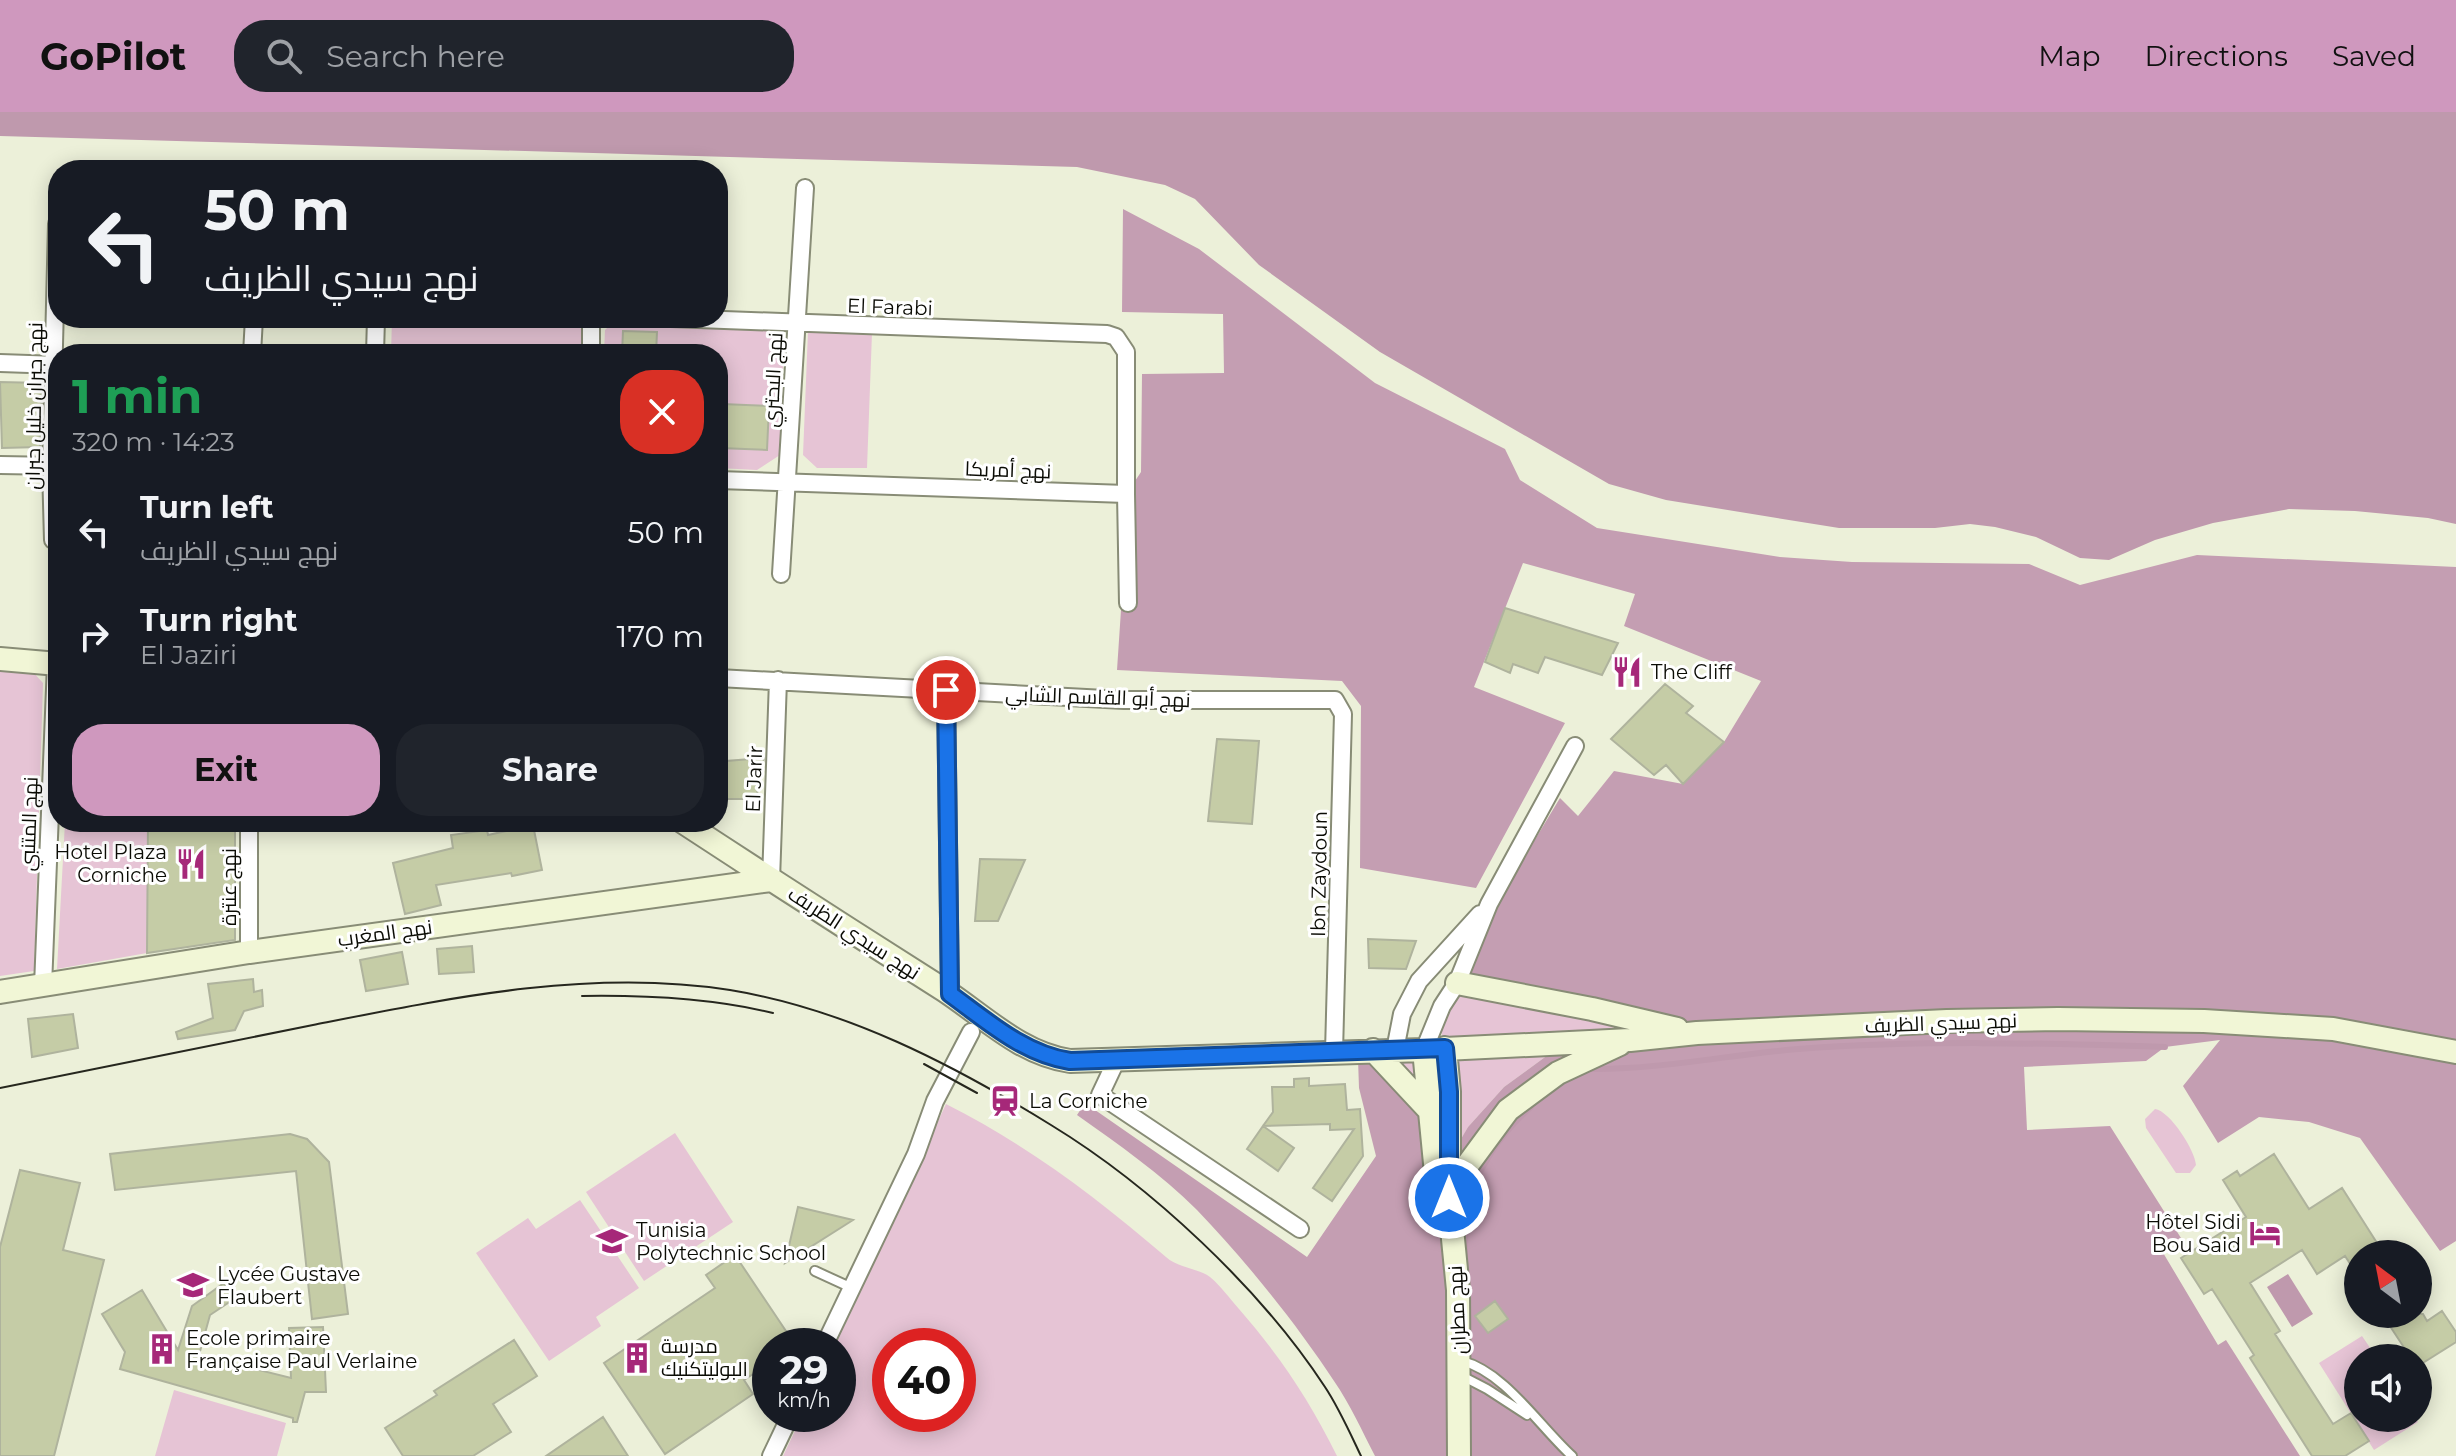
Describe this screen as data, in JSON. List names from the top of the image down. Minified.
{"streets":{"street":["El Farabi","نهج البحتري","نهج أمريكا","نهج أبو القاسم الشابي","El Jarir","نهج المتنبي","Ibn Zaydoun","نهج عنترة","نهج المغرب","نهج سيدي الظريف","نهج مطران"]},"crossings":[["El Farabi","نهج البحتري"],["El Farabi","نهج أمريكا"],["نهج البحتري","نهج أمريكا"],["نهج أبو القاسم الشابي","El Jarir"],["نهج أبو القاسم الشابي","Ibn Zaydoun"],["El Jarir","نهج المغرب"],["El Jarir","نهج سيدي الظريف"],["نهج المتنبي","نهج المغرب"],["Ibn Zaydoun","نهج سيدي الظريف"],["نهج عنترة","نهج المغرب"],["نهج المغرب","نهج سيدي الظريف"],["نهج سيدي الظريف","نهج مطران"]],"places":{"restaurant":["The Cliff","Hotel Plaza Corniche"],"station":["La Corniche"],"hotel":["Hôtel Sidi Bou Said"],"school or university":["Tunisia Polytechnic School","Lycée Gustave Flaubert"],"building":["Ecole primaire Française Paul Verlaine","مدرسة البوليتكنيك"]},"north":"top left","page":{"header":"GoPilot","search":"Search here","nav":["Map","Directions","Saved"],"turn":["50 m","نهج سيدي الظريف"],"heading":["1 min","320 m · 14:23"],"list":[{"name":"Turn left","note":"نهج سيدي الظريف","value":"50 m"},{"name":"Turn right","note":"El Jaziri","value":"170 m"}],"buttons":["Exit","Share"],"speed":"29 km/h","limit":"40"}}
